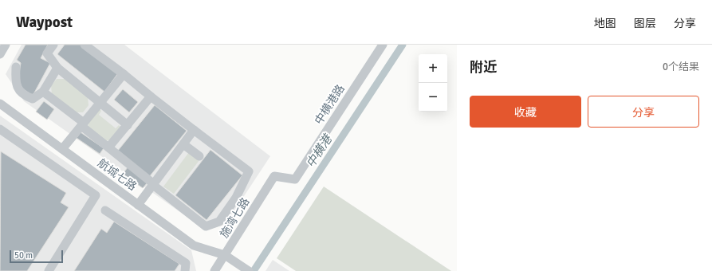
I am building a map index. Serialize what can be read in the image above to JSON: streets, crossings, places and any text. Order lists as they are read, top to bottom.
{
  "streets": {
    "street": ["中横港路", "航城七路", "施湾七路"]
  },
  "crossings": [
    ["中横港路", "施湾七路"],
    ["航城七路", "施湾七路"]
  ],
  "water": ["中横港"],
  "scale_bar": "50 m",
  "page": {
    "header": "Waypost",
    "nav": ["地图", "图层", "分享"],
    "heading": ["附近", "0个结果"],
    "map_buttons": ["+", "−"],
    "buttons": ["收藏", "分享"],
    "scale": "50 m"
  }
}
